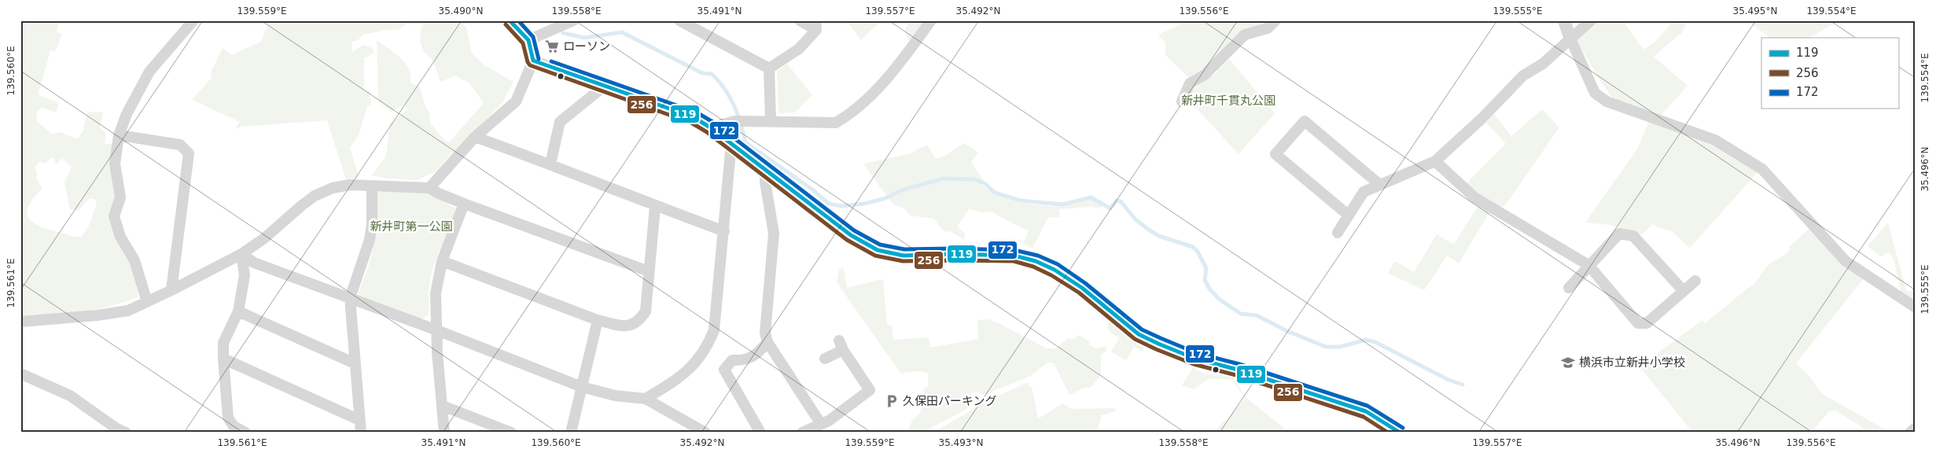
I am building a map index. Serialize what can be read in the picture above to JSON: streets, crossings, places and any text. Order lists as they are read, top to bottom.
{
  "parks": ["新井町千貫丸公園", "新井町第一公園"],
  "places": {
    "supermarket": ["ローソン"],
    "school or university": ["横浜市立新井小学校"],
    "parking": ["久保田パーキング"]
  },
  "lines": ["transit line 119", "transit line 172", "transit line 256"],
  "legend": ["119", "256", "172"],
  "coordinates": [
    "139.559°E",
    "35.490°N",
    "139.558°E",
    "35.491°N",
    "139.557°E",
    "35.492°N",
    "139.556°E",
    "139.555°E",
    "35.495°N",
    "139.554°E",
    "139.560°E",
    "35.496°N",
    "139.561°E",
    "35.493°N"
  ]
}
